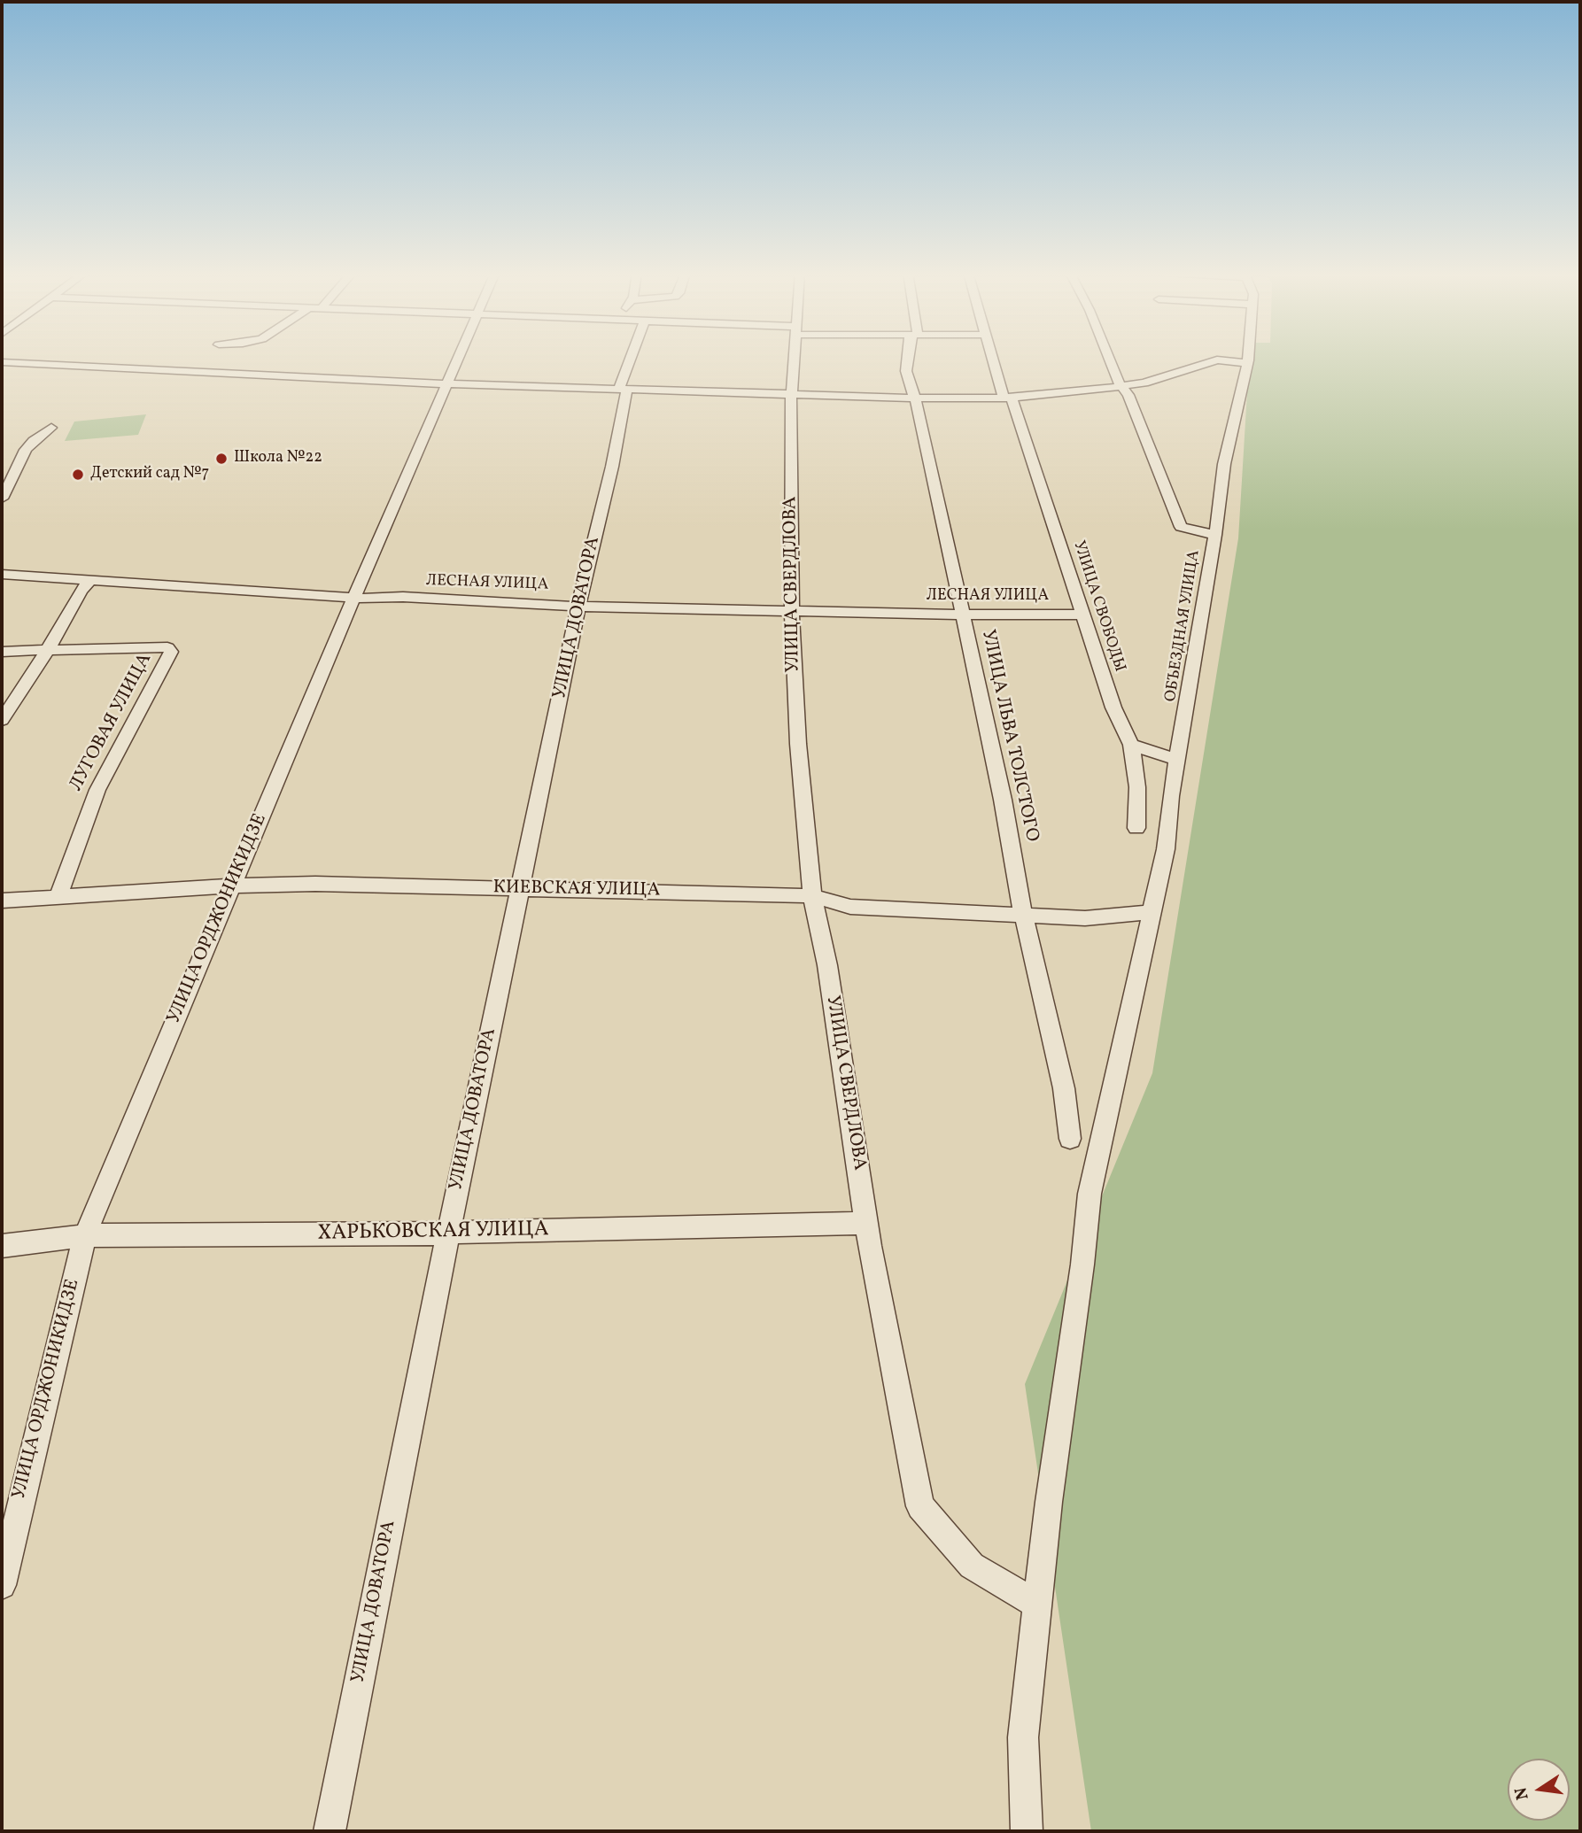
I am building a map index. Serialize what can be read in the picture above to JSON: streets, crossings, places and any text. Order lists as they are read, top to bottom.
{
  "streets": {
    "street": [
      "ЛЕСНАЯ УЛИЦА",
      "УЛИЦА СВЕРДЛОВА",
      "УЛИЦА СВОБОДЫ",
      "УЛИЦА ДОВАТОРА",
      "ОБЪЕЗДНАЯ УЛИЦА",
      "ЛУГОВАЯ УЛИЦА",
      "УЛИЦА ЛЬВА ТОЛСТОГО",
      "КИЕВСКАЯ УЛИЦА",
      "УЛИЦА ОРДЖОНИКИДЗЕ",
      "ХАРЬКОВСКАЯ УЛИЦА"
    ]
  },
  "crossings": [
    ["ЛЕСНАЯ УЛИЦА", "УЛИЦА СВЕРДЛОВА"],
    ["ЛЕСНАЯ УЛИЦА", "УЛИЦА СВОБОДЫ"],
    ["ЛЕСНАЯ УЛИЦА", "УЛИЦА ДОВАТОРА"],
    ["ЛЕСНАЯ УЛИЦА", "УЛИЦА ЛЬВА ТОЛСТОГО"],
    ["ЛЕСНАЯ УЛИЦА", "УЛИЦА ОРДЖОНИКИДЗЕ"],
    ["УЛИЦА СВЕРДЛОВА", "ОБЪЕЗДНАЯ УЛИЦА"],
    ["УЛИЦА СВЕРДЛОВА", "КИЕВСКАЯ УЛИЦА"],
    ["УЛИЦА СВЕРДЛОВА", "ХАРЬКОВСКАЯ УЛИЦА"],
    ["УЛИЦА ДОВАТОРА", "КИЕВСКАЯ УЛИЦА"],
    ["УЛИЦА ДОВАТОРА", "ХАРЬКОВСКАЯ УЛИЦА"],
    ["ОБЪЕЗДНАЯ УЛИЦА", "КИЕВСКАЯ УЛИЦА"],
    ["ЛУГОВАЯ УЛИЦА", "КИЕВСКАЯ УЛИЦА"],
    ["УЛИЦА ЛЬВА ТОЛСТОГО", "КИЕВСКАЯ УЛИЦА"],
    ["КИЕВСКАЯ УЛИЦА", "УЛИЦА ОРДЖОНИКИДЗЕ"],
    ["УЛИЦА ОРДЖОНИКИДЗЕ", "ХАРЬКОВСКАЯ УЛИЦА"]
  ],
  "places": ["Школа №22", "Детский сад №7"],
  "north": "left"
}
